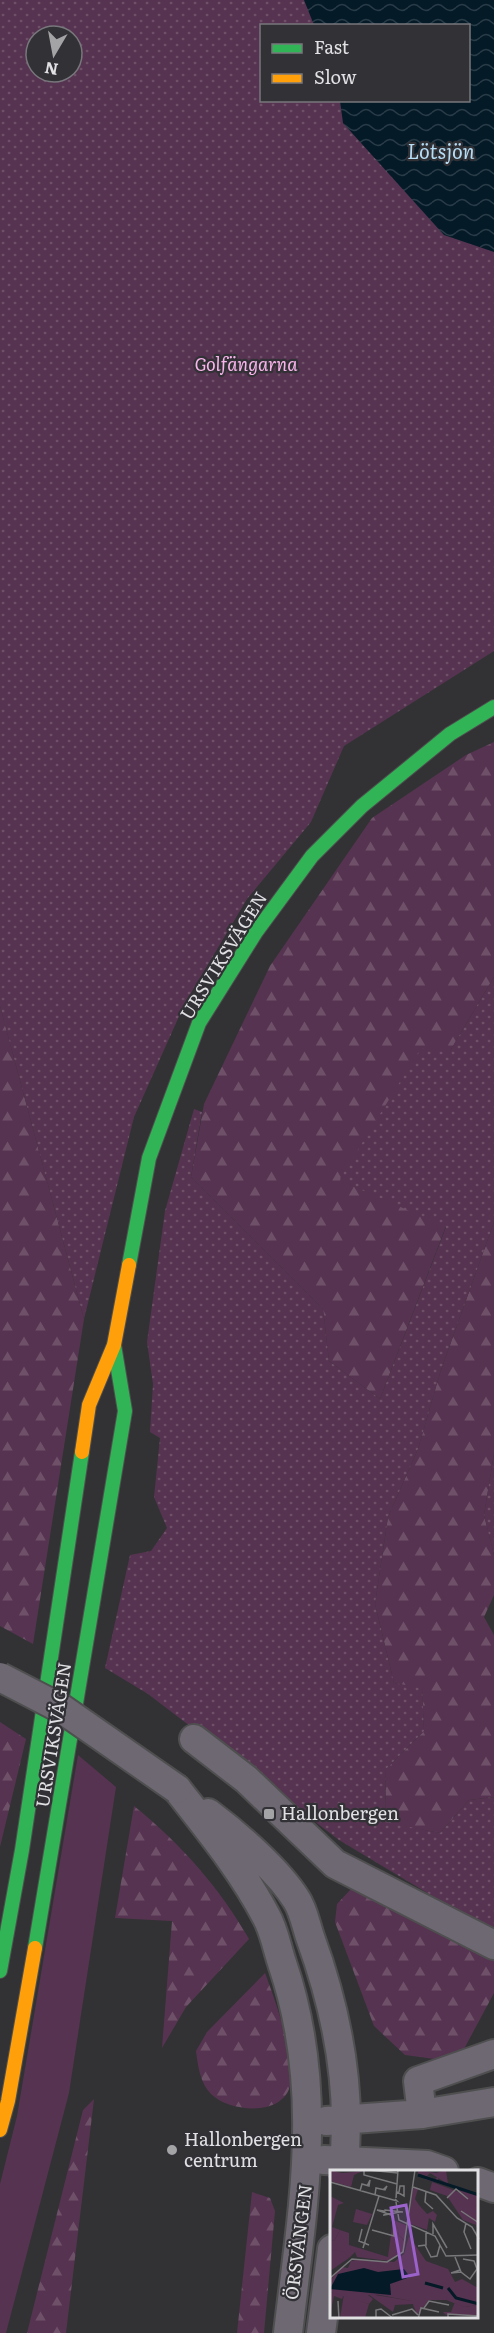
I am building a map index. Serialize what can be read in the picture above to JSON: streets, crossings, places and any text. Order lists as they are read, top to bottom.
{
  "streets": {
    "street": ["URSVIKSVÄGEN", "ÖRSVÄNGEN"]
  },
  "water": ["Lötsjön"],
  "parks": ["Golfängarna"],
  "places": {
    "transit": ["Hallonbergen"],
    "other": ["Hallonbergen centrum"]
  },
  "legend": ["Fast", "Slow"],
  "north": "bottom"
}
